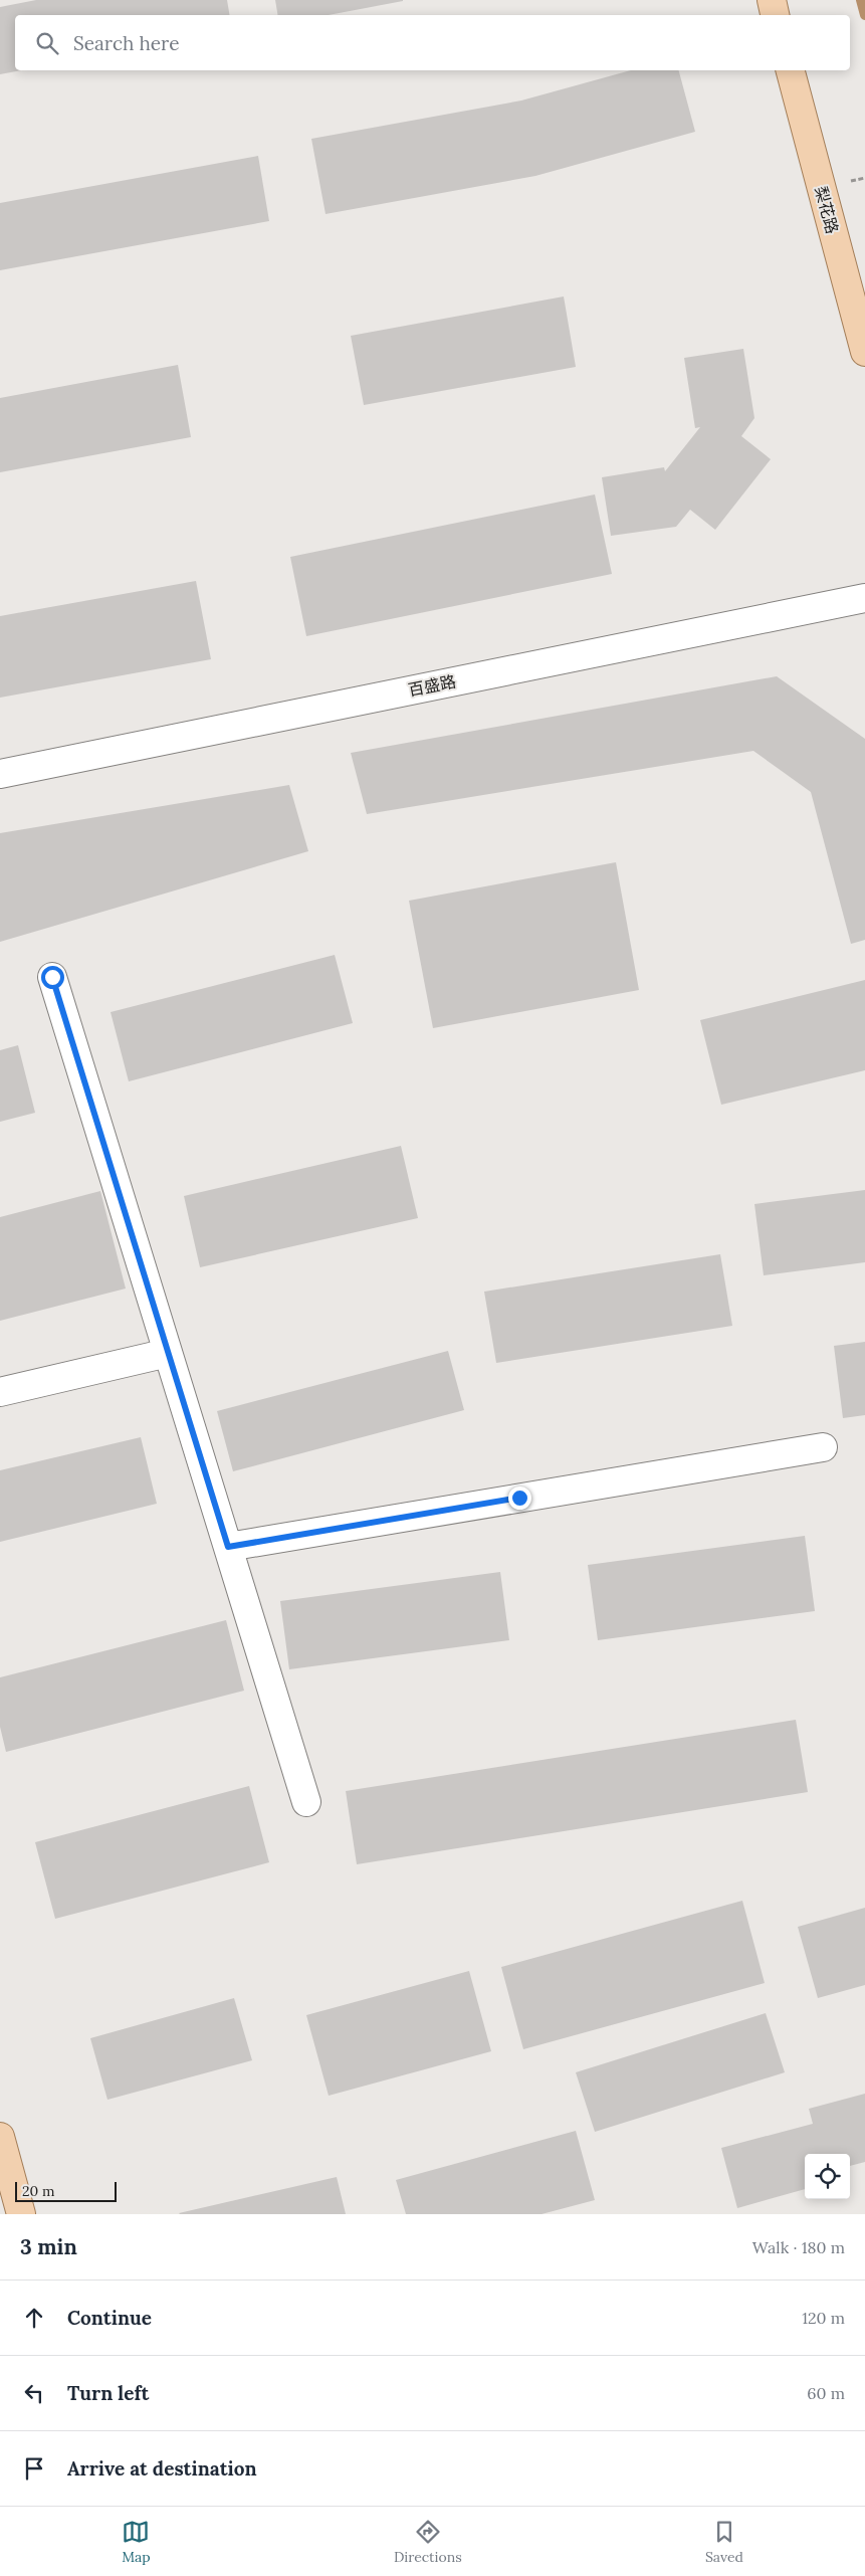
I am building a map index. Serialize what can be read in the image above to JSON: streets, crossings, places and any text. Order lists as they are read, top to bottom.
{
  "streets": {
    "main road": ["梨花路"],
    "street": ["百盛路"]
  },
  "scale_bar": "20 m",
  "page": {
    "search": "Search here",
    "scale": "20 m",
    "heading": ["3 min", "Walk · 180 m"],
    "list": [
      ["Continue", "120 m"],
      ["Turn left", "60 m"],
      "Arrive at destination"
    ],
    "nav": ["Map", "Directions", "Saved"]
  }
}
